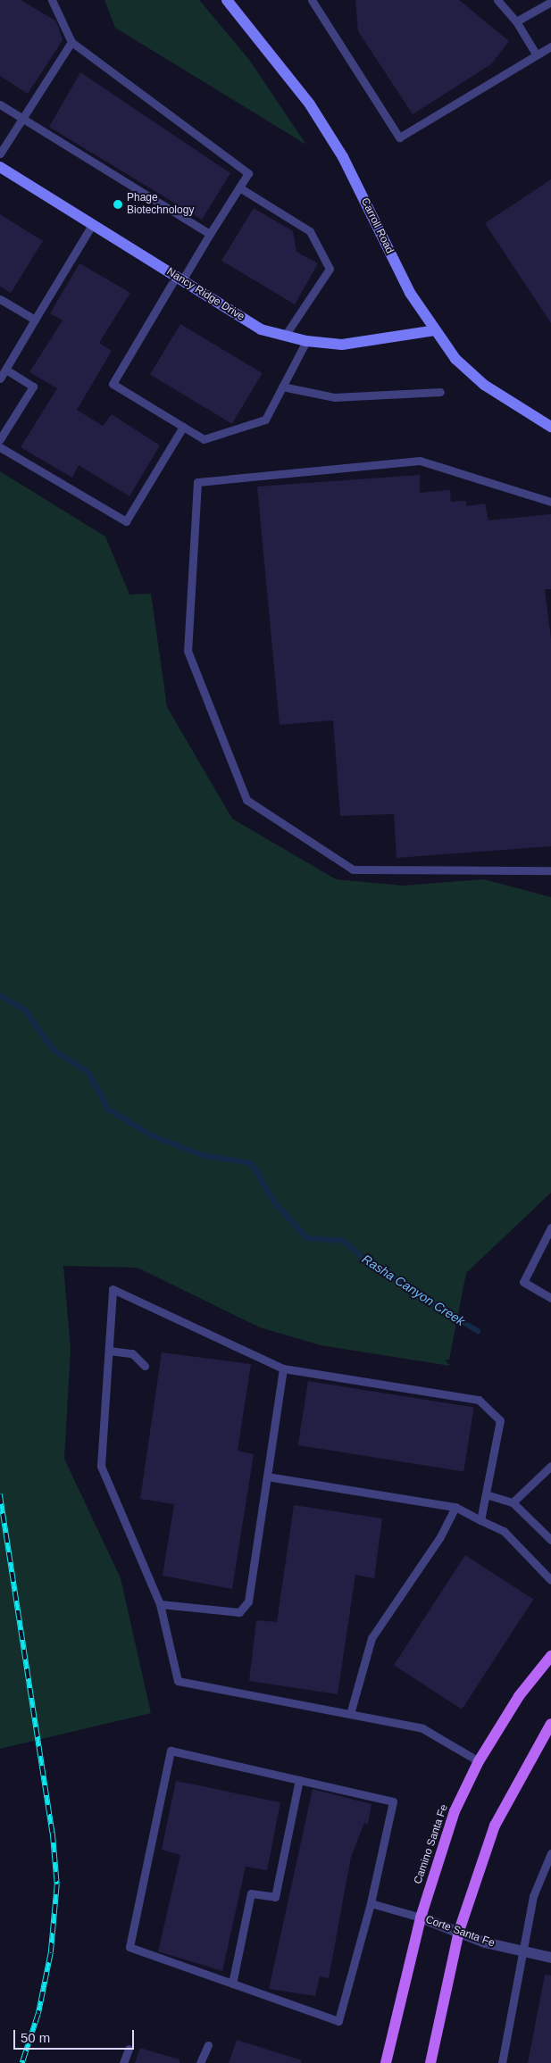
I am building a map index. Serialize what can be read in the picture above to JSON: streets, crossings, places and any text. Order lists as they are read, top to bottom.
{
  "streets": {
    "main road": ["Carroll Road", "Nancy Ridge Drive", "Camino Santa Fe"],
    "street": ["Corte Santa Fe"]
  },
  "crossings": [
    ["Carroll Road", "Nancy Ridge Drive"],
    ["Camino Santa Fe", "Corte Santa Fe"]
  ],
  "water": ["Rasha Canyon Creek"],
  "places": ["Phage Biotechnology"],
  "scale_bar": "50 m"
}
